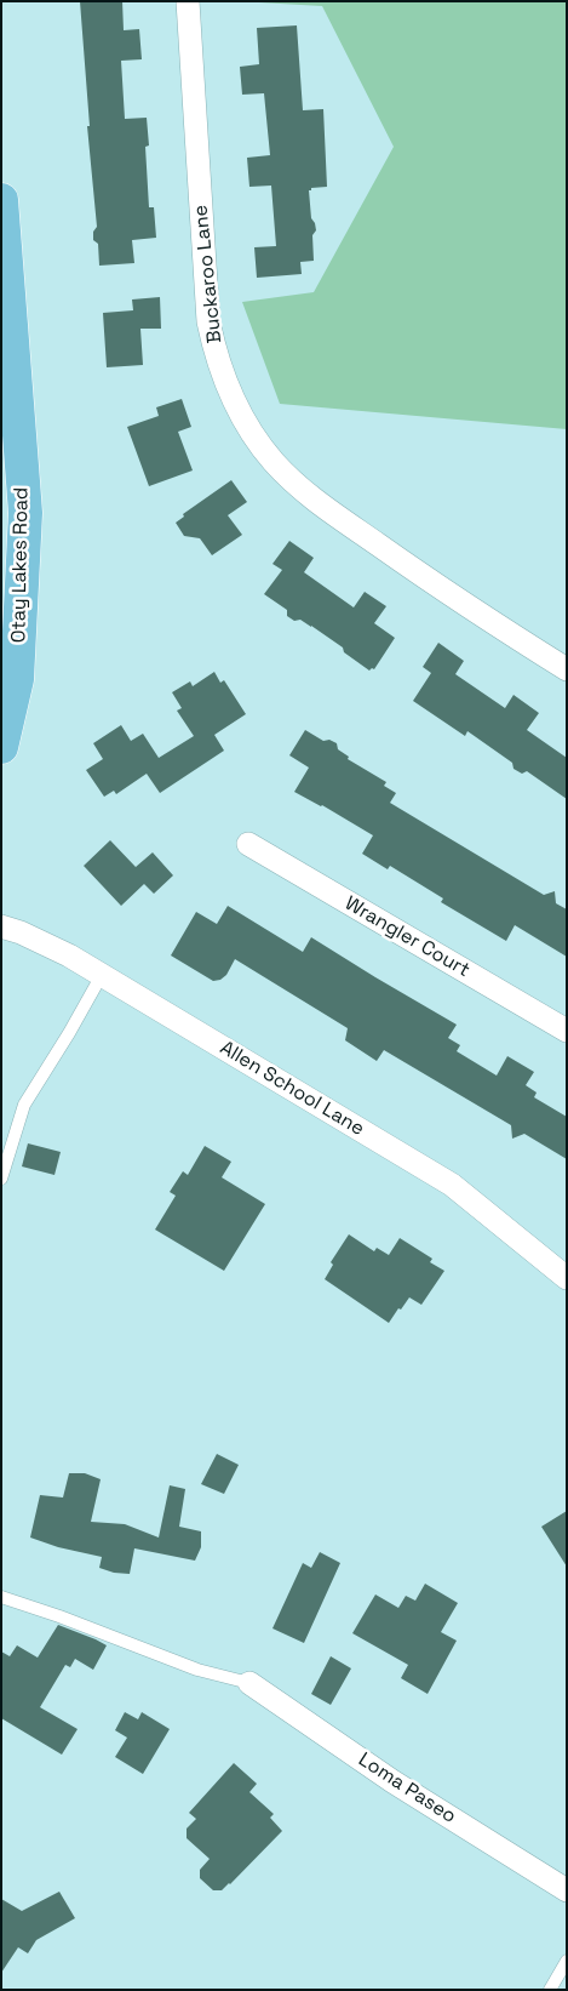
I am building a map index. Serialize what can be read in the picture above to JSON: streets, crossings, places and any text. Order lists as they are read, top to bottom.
{
  "streets": {
    "main road": ["Otay Lakes Road"],
    "street": [
      "Buckaroo Lane",
      "Wrangler Court",
      "Allen School Lane",
      "Loma Paseo"
    ]
  }
}
